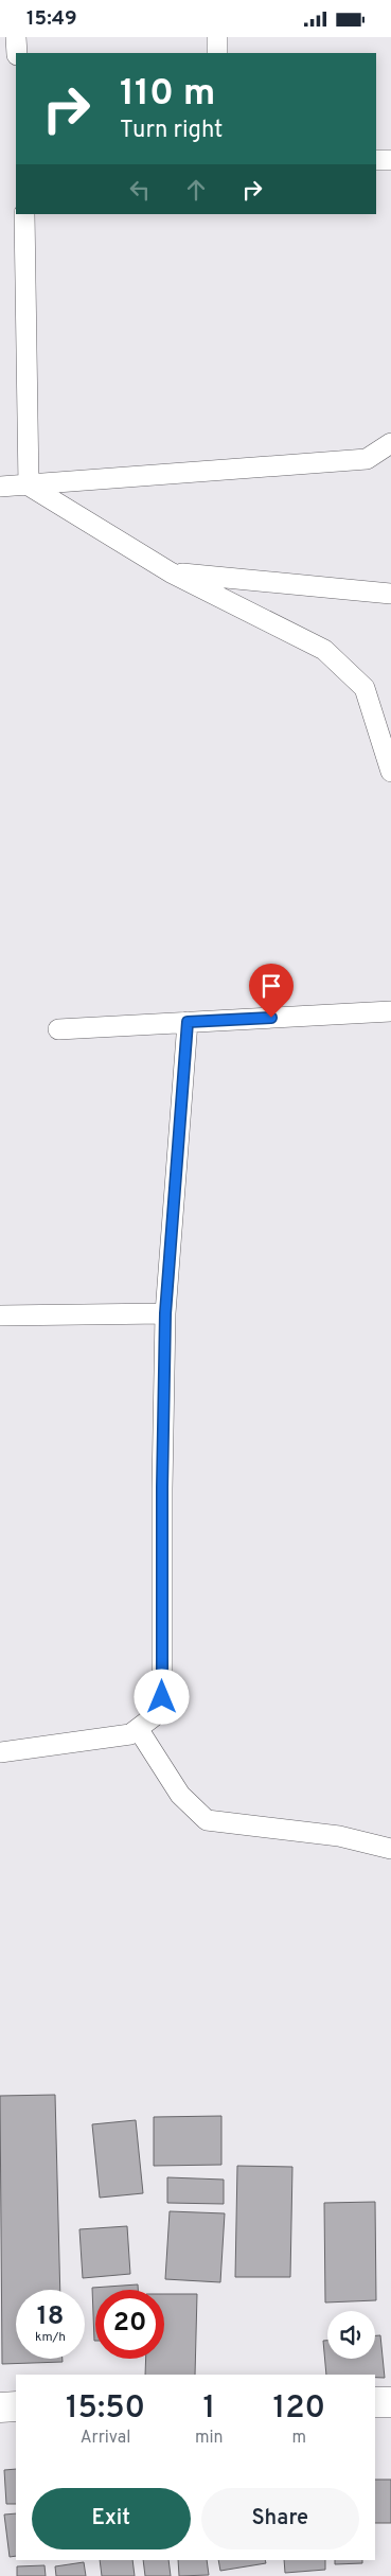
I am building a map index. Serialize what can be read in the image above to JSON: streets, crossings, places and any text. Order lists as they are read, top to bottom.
{
  "page": {
    "status": "15:49",
    "turn": ["110 m", "Turn right"],
    "speed": "18 km/h",
    "limit": "20",
    "eta": [
      "15:50",
      "Arrival",
      "1",
      "min",
      "120",
      "m"
    ],
    "buttons": ["Exit", "Share"]
  }
}
